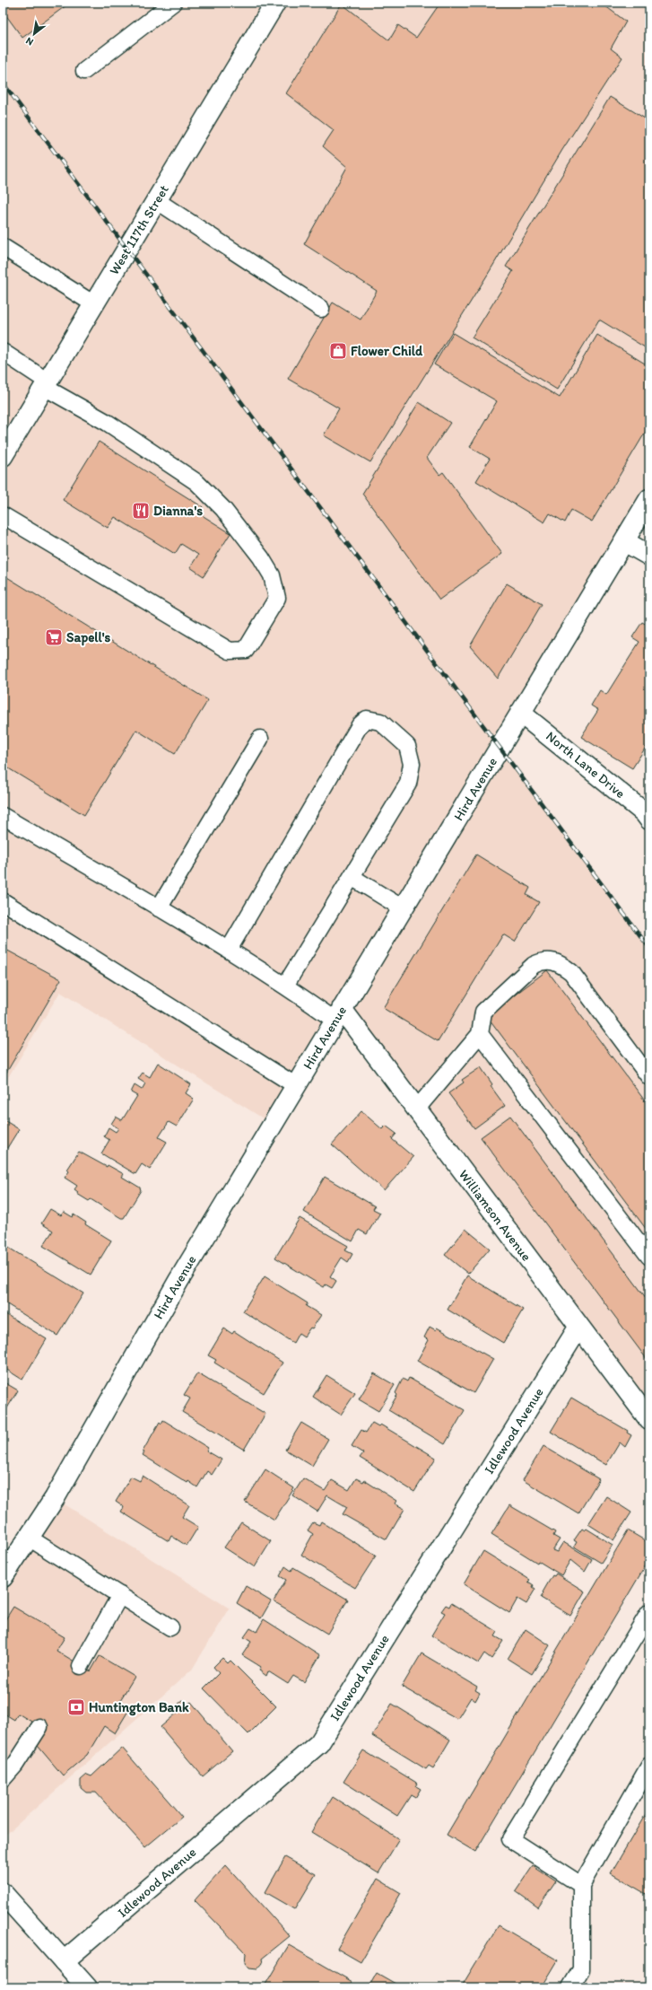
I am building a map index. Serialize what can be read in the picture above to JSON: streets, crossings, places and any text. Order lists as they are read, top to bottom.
{
  "streets": {
    "street": [
      "West 117th Street",
      "North Lane Drive",
      "Hird Avenue",
      "Williamson Avenue",
      "Idlewood Avenue"
    ]
  },
  "crossings": [
    ["North Lane Drive", "Hird Avenue"],
    ["Hird Avenue", "Williamson Avenue"],
    ["Williamson Avenue", "Idlewood Avenue"]
  ],
  "places": {
    "shop": ["Flower Child"],
    "restaurant": ["Dianna's"],
    "supermarket": ["Sapell's"],
    "bank": ["Huntington Bank"]
  },
  "north": "bottom left"
}
